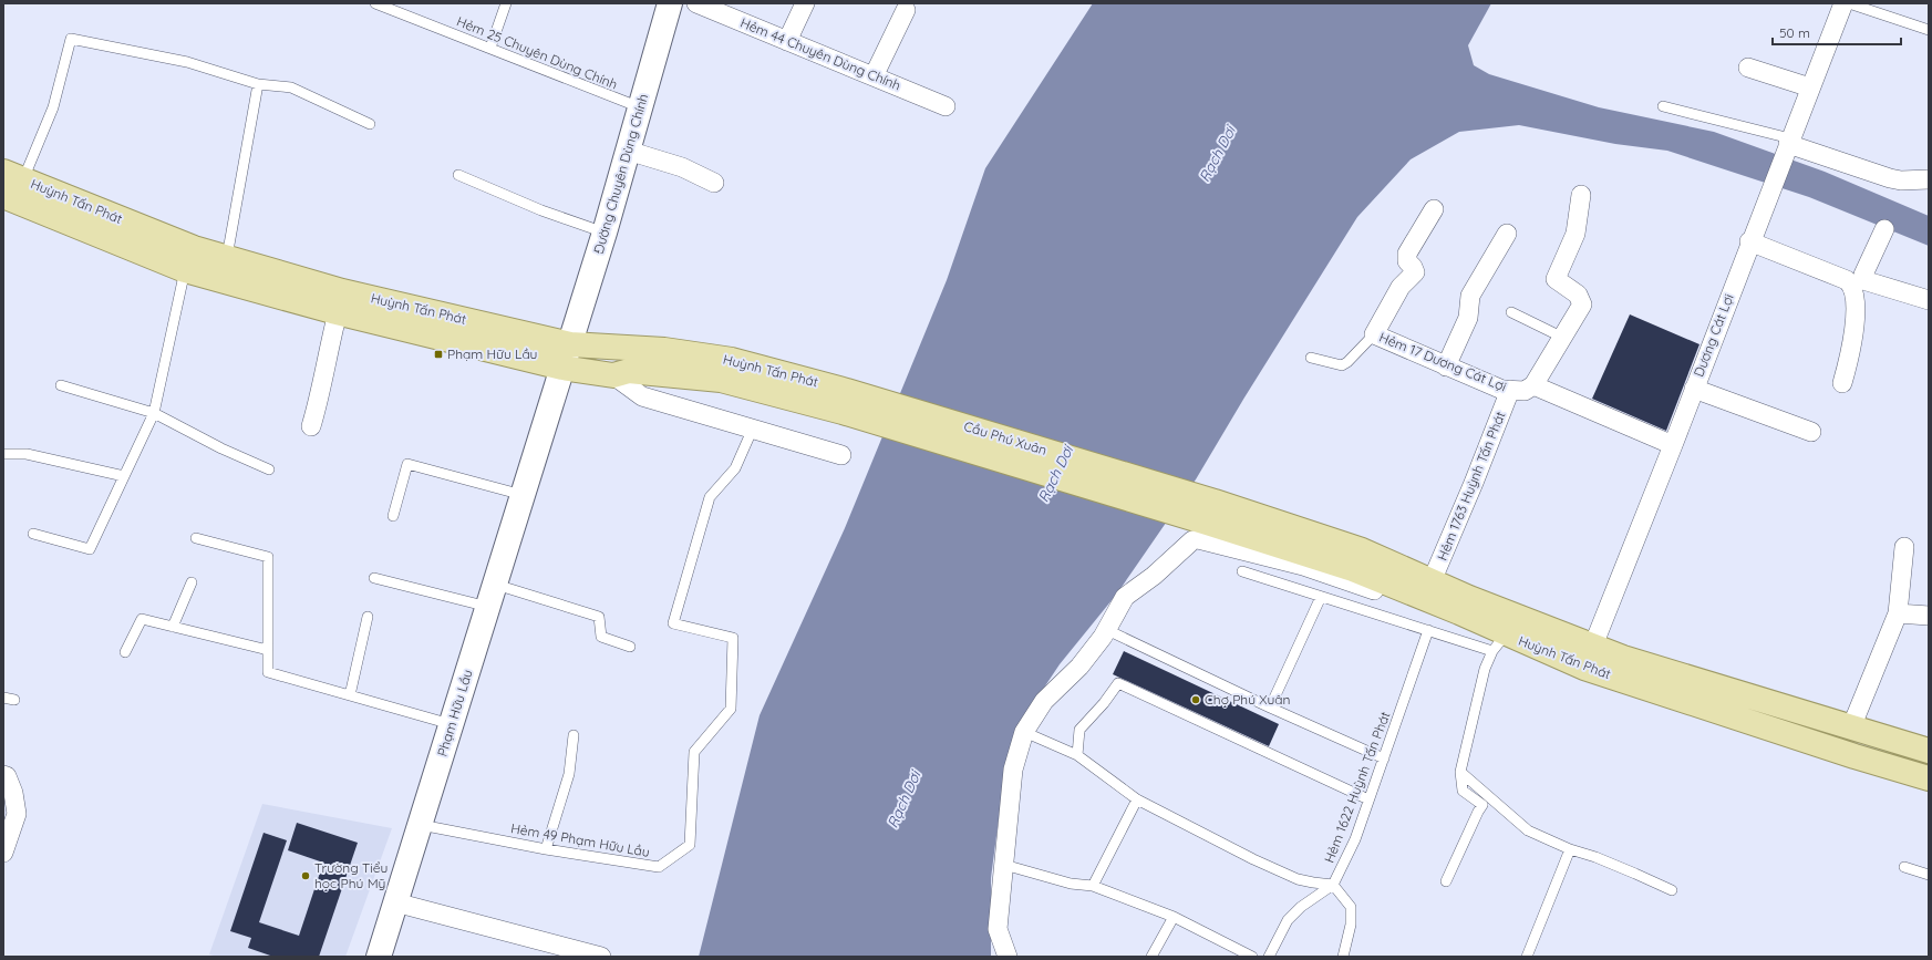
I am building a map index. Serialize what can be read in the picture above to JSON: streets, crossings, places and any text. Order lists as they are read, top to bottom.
{
  "streets": {
    "main road": [
      "Đường Chuyên Dùng Chính",
      "Huỳnh Tấn Phát",
      "Cầu Phú Xuân",
      "Phạm Hữu Lầu"
    ],
    "street": [
      "Hẻm 44 Chuyên Dùng Chính",
      "Dương Cát Lợi",
      "Hẻm 17 Dương Cát Lợi",
      "Hẻm 1763 Huỳnh Tấn Phát"
    ],
    "lane": ["Hẻm 25 Chuyên Dùng Chính", "Hẻm 1622 Huỳnh Tấn Phát", "Hẻm 49 Phạm Hữu Lầu"]
  },
  "crossings": [
    ["Hẻm 25 Chuyên Dùng Chính", "Đường Chuyên Dùng Chính"],
    ["Đường Chuyên Dùng Chính", "Huỳnh Tấn Phát"],
    ["Đường Chuyên Dùng Chính", "Phạm Hữu Lầu"],
    ["Huỳnh Tấn Phát", "Dương Cát Lợi"],
    ["Huỳnh Tấn Phát", "Cầu Phú Xuân"],
    ["Huỳnh Tấn Phát", "Hẻm 1763 Huỳnh Tấn Phát"],
    ["Huỳnh Tấn Phát", "Phạm Hữu Lầu"],
    ["Huỳnh Tấn Phát", "Hẻm 1622 Huỳnh Tấn Phát"],
    ["Hẻm 17 Dương Cát Lợi", "Hẻm 1763 Huỳnh Tấn Phát"],
    ["Phạm Hữu Lầu", "Hẻm 49 Phạm Hữu Lầu"]
  ],
  "water": ["Rạch Dơi"],
  "places": {
    "transit": ["Phạm Hữu Lầu"],
    "other": ["Chợ Phú Xuân", "Trường Tiểu học Phú Mỹ"]
  },
  "scale_bar": "50 m"
}
